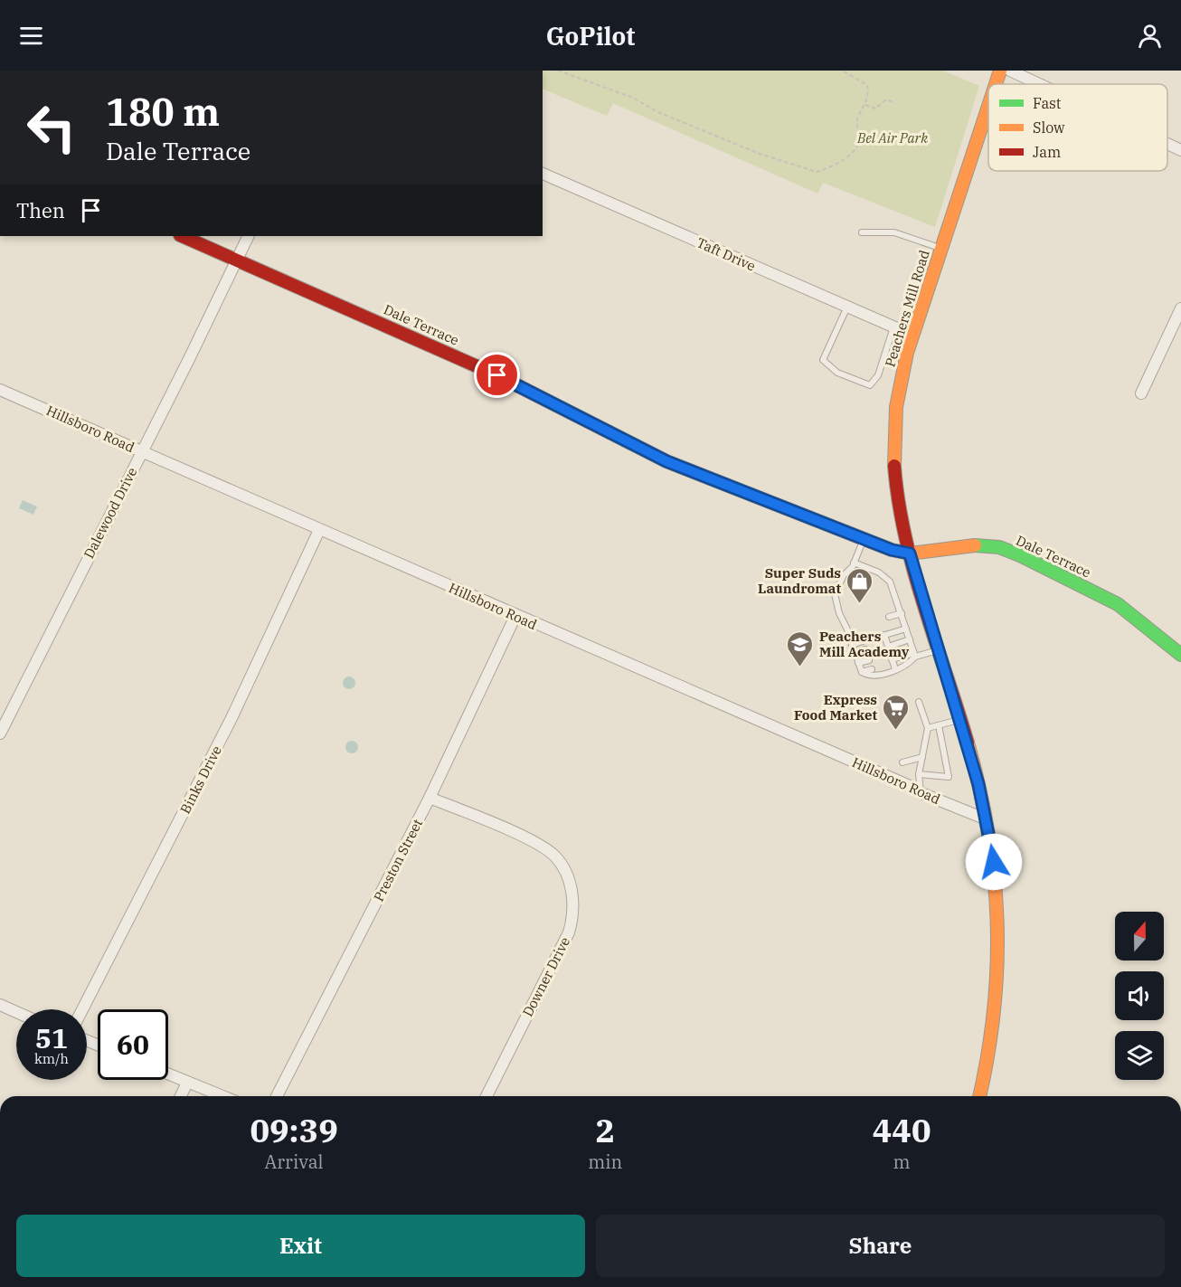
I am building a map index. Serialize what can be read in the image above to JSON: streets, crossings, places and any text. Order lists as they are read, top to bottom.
{
  "streets": {
    "street": [
      "Taft Drive",
      "Peachers Mill Road",
      "Dale Terrace",
      "Hillsboro Road",
      "Dalewood Drive",
      "Binks Drive",
      "Preston Street",
      "Downer Drive"
    ]
  },
  "crossings": [
    ["Taft Drive", "Peachers Mill Road"],
    ["Peachers Mill Road", "Dale Terrace"],
    ["Peachers Mill Road", "Hillsboro Road"],
    ["Dale Terrace", "Dalewood Drive"],
    ["Hillsboro Road", "Dalewood Drive"],
    ["Hillsboro Road", "Binks Drive"],
    ["Hillsboro Road", "Preston Street"],
    ["Preston Street", "Downer Drive"]
  ],
  "parks": ["Bel Air Park"],
  "places": {
    "shop": ["Super Suds Laundromat"],
    "school or university": ["Peachers Mill Academy"],
    "supermarket": ["Express Food Market"]
  },
  "legend": ["Fast", "Slow", "Jam"],
  "north": "top",
  "page": {
    "header": "GoPilot",
    "turn": ["180 m", "Dale Terrace"],
    "then": "Then",
    "speed": "51 km/h",
    "limit": "60",
    "eta": [
      "09:39",
      "Arrival",
      "2",
      "min",
      "440",
      "m"
    ],
    "buttons": ["Exit", "Share"]
  }
}
